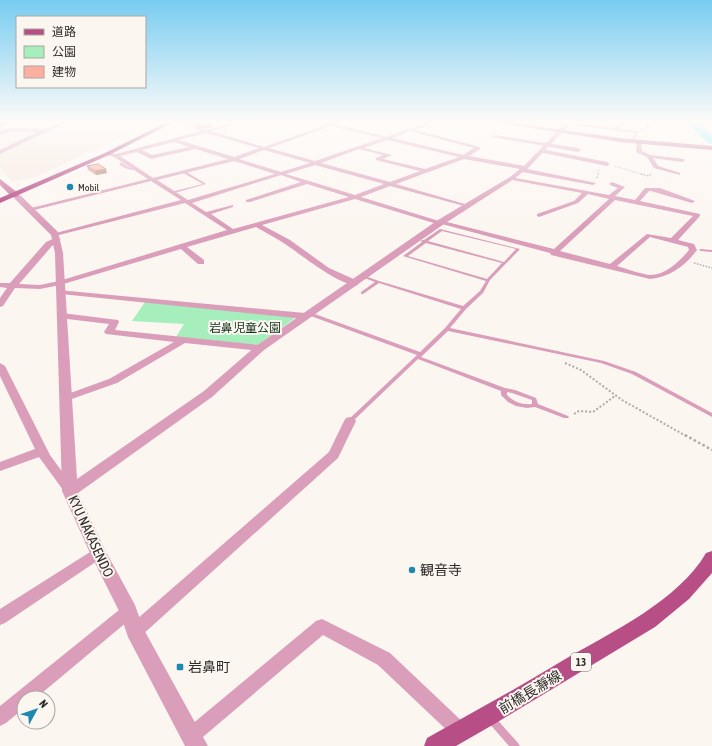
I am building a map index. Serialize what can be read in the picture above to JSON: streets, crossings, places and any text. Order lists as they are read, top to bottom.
{
  "streets": {
    "main road": ["13", "前橋長瀞線"],
    "street": ["KYU NAKASENDO"]
  },
  "parks": ["岩鼻児童公園"],
  "places": {
    "other": ["Mobil", "観音寺"],
    "transit": ["岩鼻町"]
  },
  "legend": ["道路", "公園", "建物"],
  "north": "top right"
}
